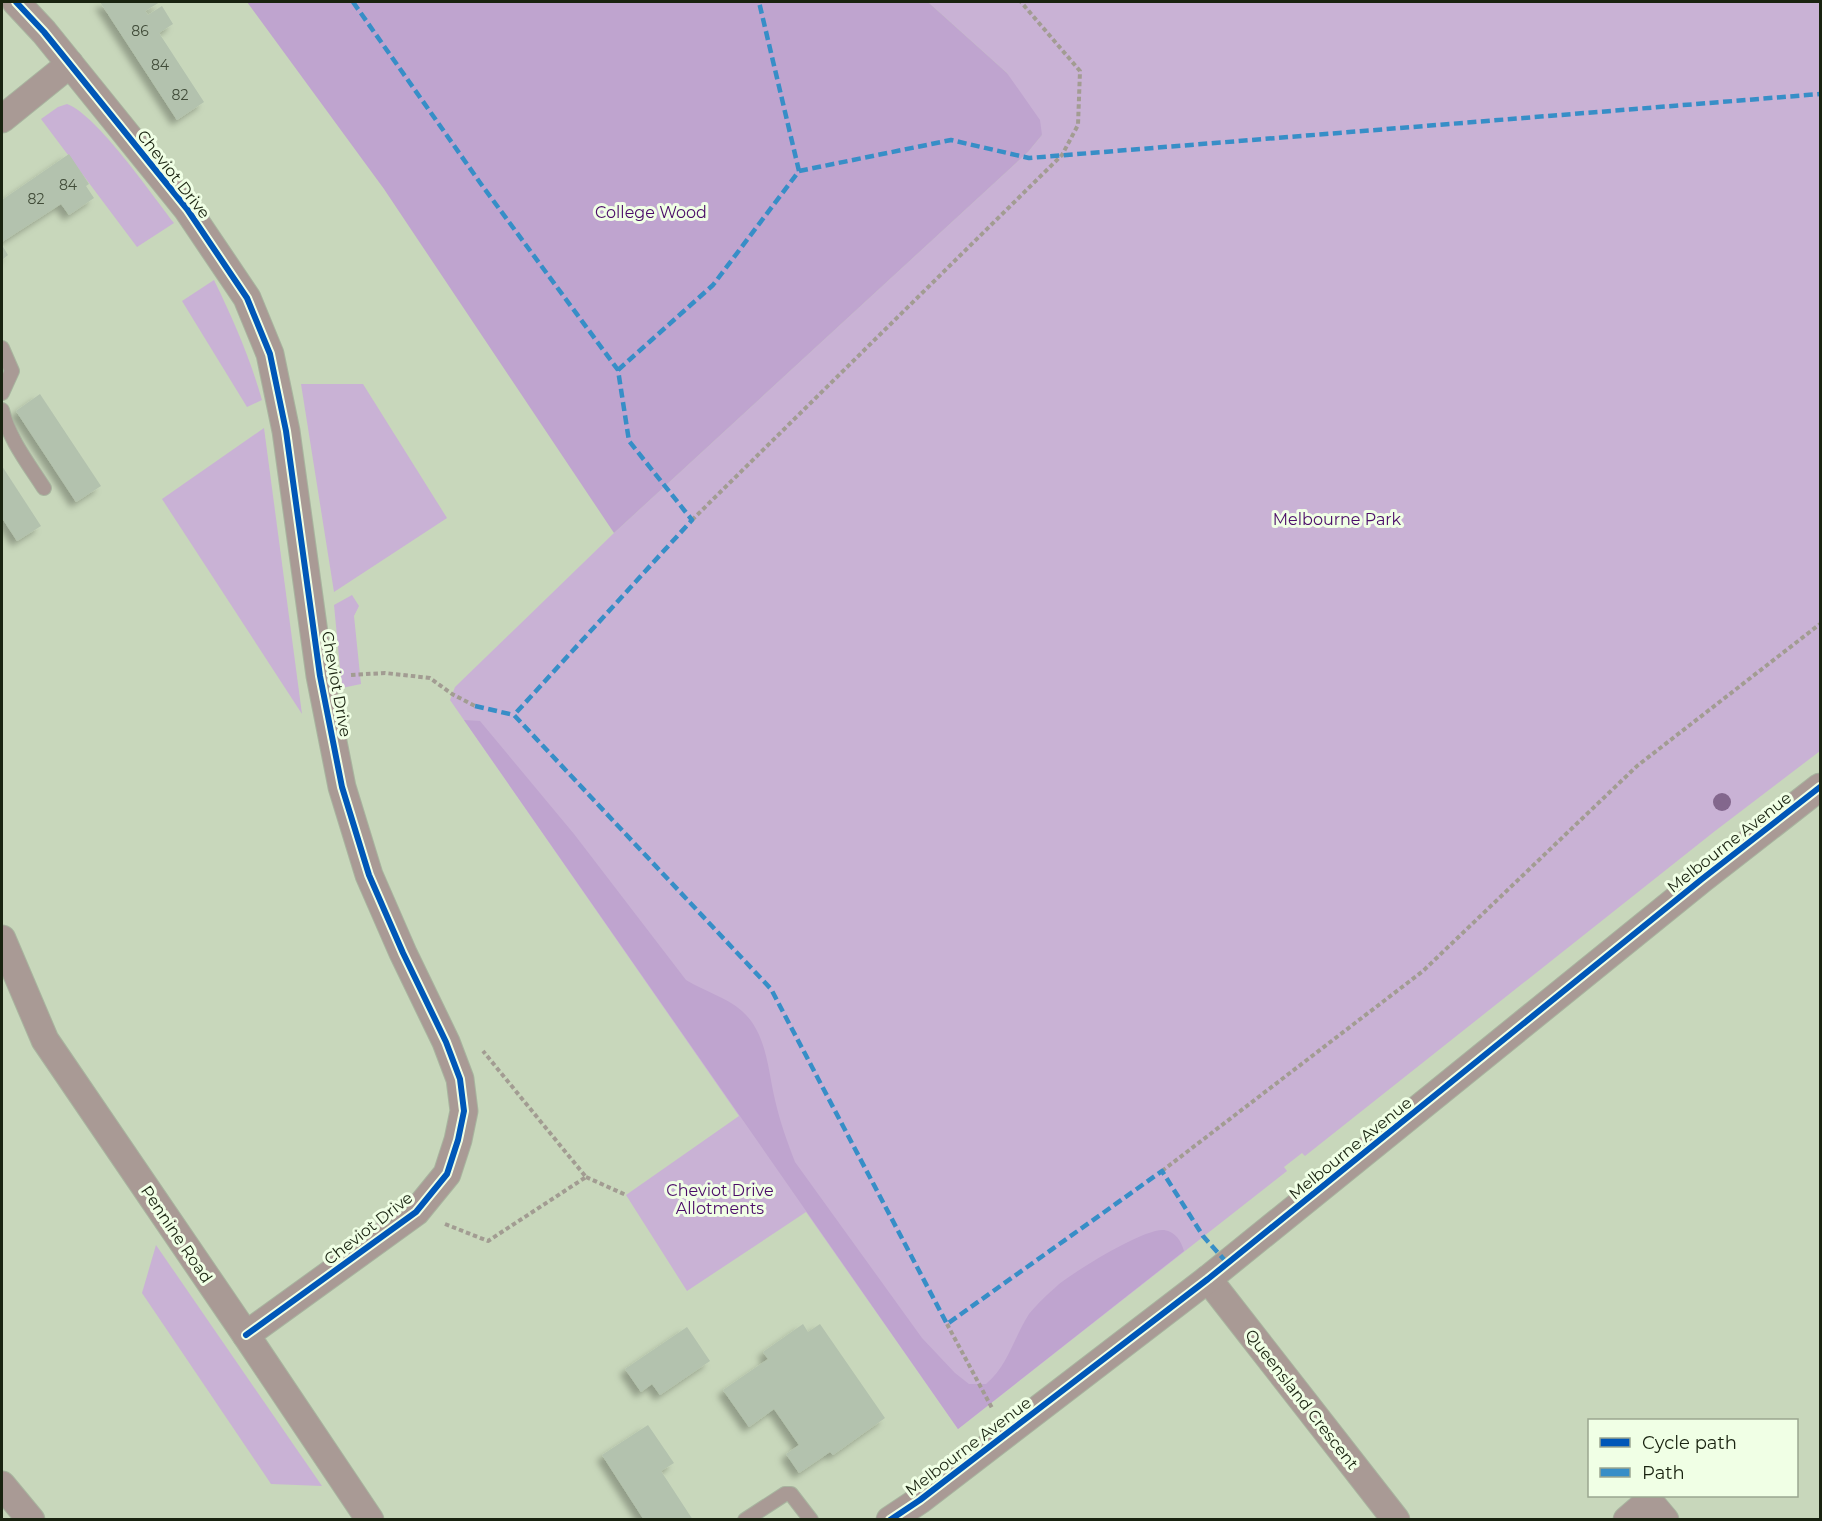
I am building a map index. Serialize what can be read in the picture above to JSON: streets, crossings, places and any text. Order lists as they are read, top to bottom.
{
  "streets": {
    "street": [
      "Cheviot Drive",
      "Melbourne Avenue",
      "Pennine Road",
      "Queensland Crescent"
    ]
  },
  "crossings": [
    ["Cheviot Drive", "Pennine Road"],
    ["Melbourne Avenue", "Queensland Crescent"]
  ],
  "parks": ["College Wood", "Melbourne Park", "Cheviot Drive Allotments"],
  "house_numbers": [
    "86",
    "84",
    "82",
    "84",
    "82"
  ],
  "legend": ["Cycle path", "Path"]
}
